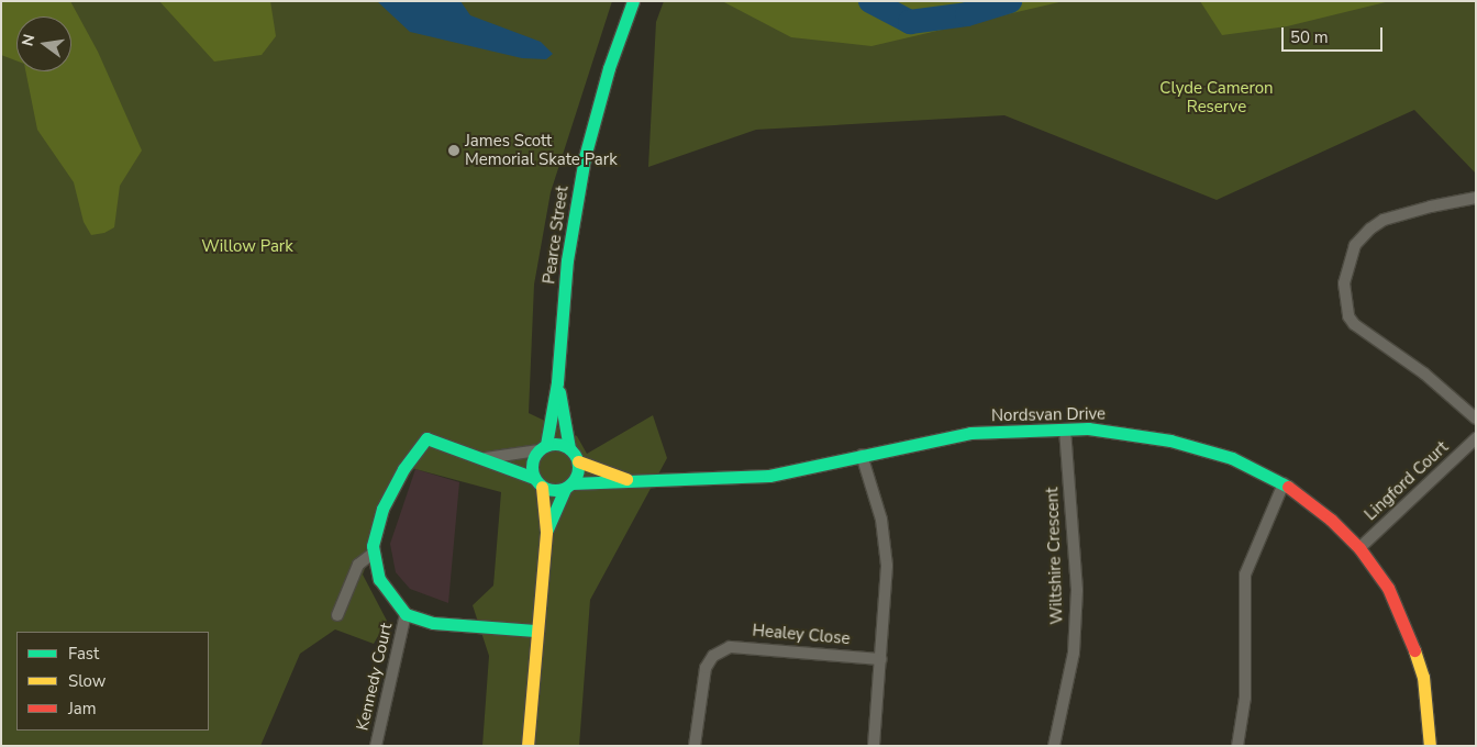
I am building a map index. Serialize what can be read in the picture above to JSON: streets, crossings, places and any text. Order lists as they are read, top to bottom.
{
  "streets": {
    "street": [
      "Pearce Street",
      "Nordsvan Drive",
      "Lingford Court",
      "Wiltshire Crescent",
      "Healey Close",
      "Kennedy Court"
    ]
  },
  "crossings": [
    ["Pearce Street", "Nordsvan Drive"],
    ["Nordsvan Drive", "Lingford Court"],
    ["Nordsvan Drive", "Wiltshire Crescent"]
  ],
  "parks": ["Clyde Cameron Reserve", "Willow Park"],
  "places": ["James Scott Memorial Skate Park"],
  "legend": ["Fast", "Slow", "Jam"],
  "scale_bar": "50 m",
  "north": "left"
}
